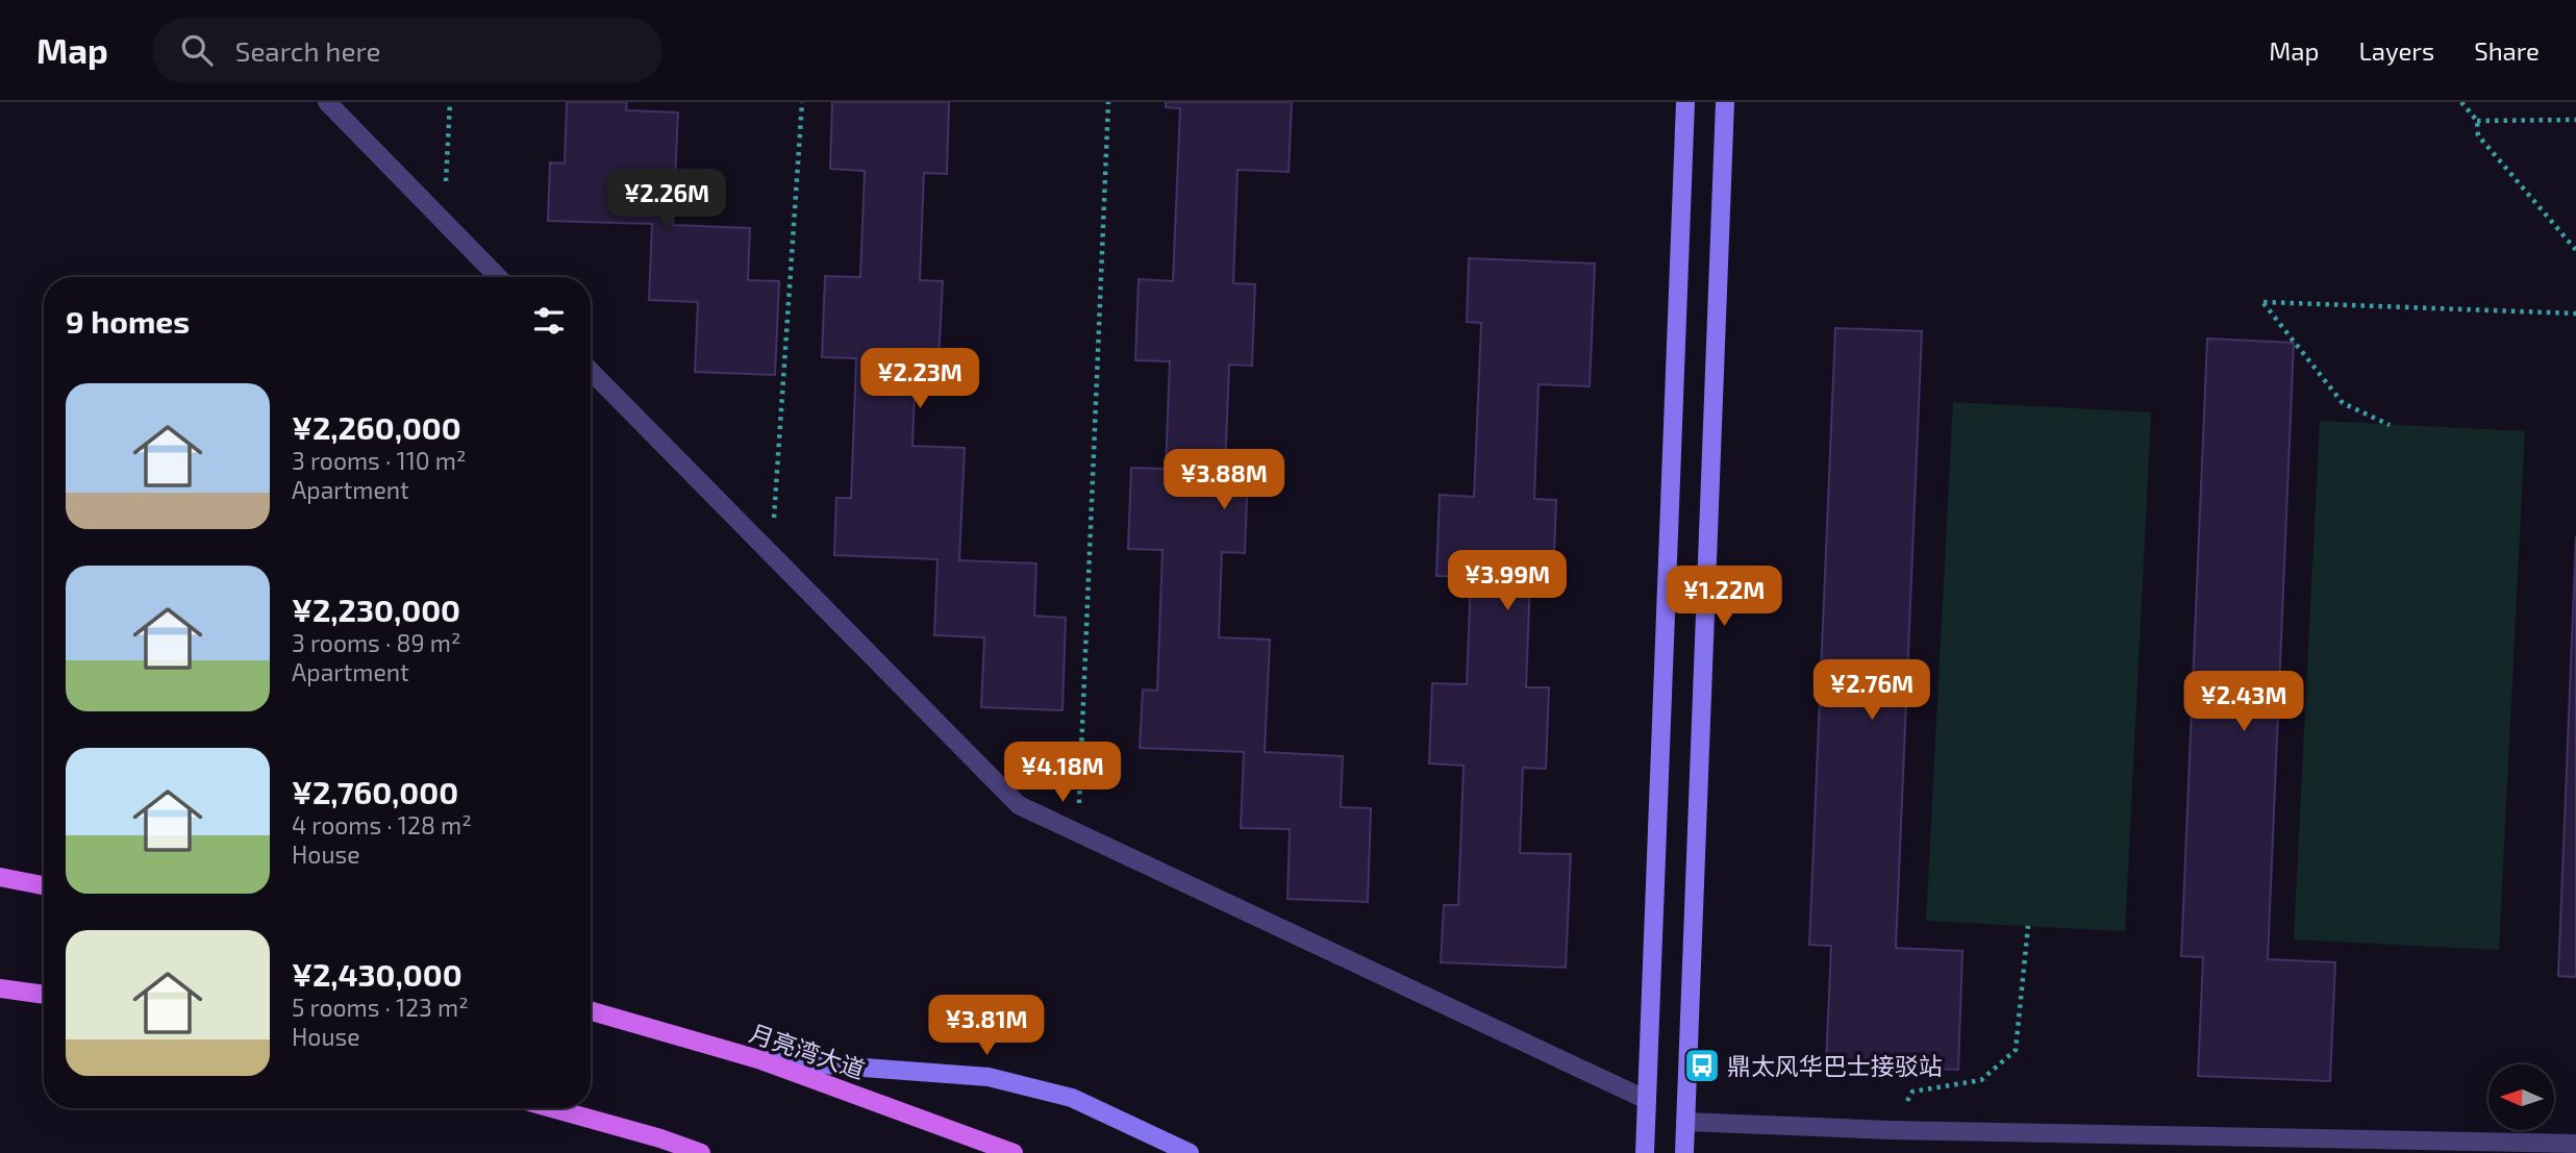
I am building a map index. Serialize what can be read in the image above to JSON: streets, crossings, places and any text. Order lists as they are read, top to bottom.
{
  "streets": {
    "main road": ["月亮湾大道"]
  },
  "places": {
    "bus stop": ["鼎太风华巴士接驳站"]
  },
  "north": "left",
  "page": {
    "header": "Map",
    "search": "Search here",
    "nav": ["Map", "Layers", "Share"],
    "price": [
      "¥2.26M",
      "¥2.23M",
      "¥3.88M",
      "¥3.99M",
      "¥1.22M",
      "¥2.76M",
      "¥2.43M",
      "¥4.18M",
      "¥3.81M"
    ],
    "heading": "9 homes",
    "list": [
      {
        "name": "¥2,260,000",
        "note": "3 rooms · 110 m² · Apartment"
      },
      {
        "name": "¥2,230,000",
        "note": "3 rooms · 89 m² · Apartment"
      },
      {
        "name": "¥2,760,000",
        "note": "4 rooms · 128 m² · House"
      },
      {
        "name": "¥2,430,000",
        "note": "5 rooms · 123 m² · House"
      }
    ]
  }
}
